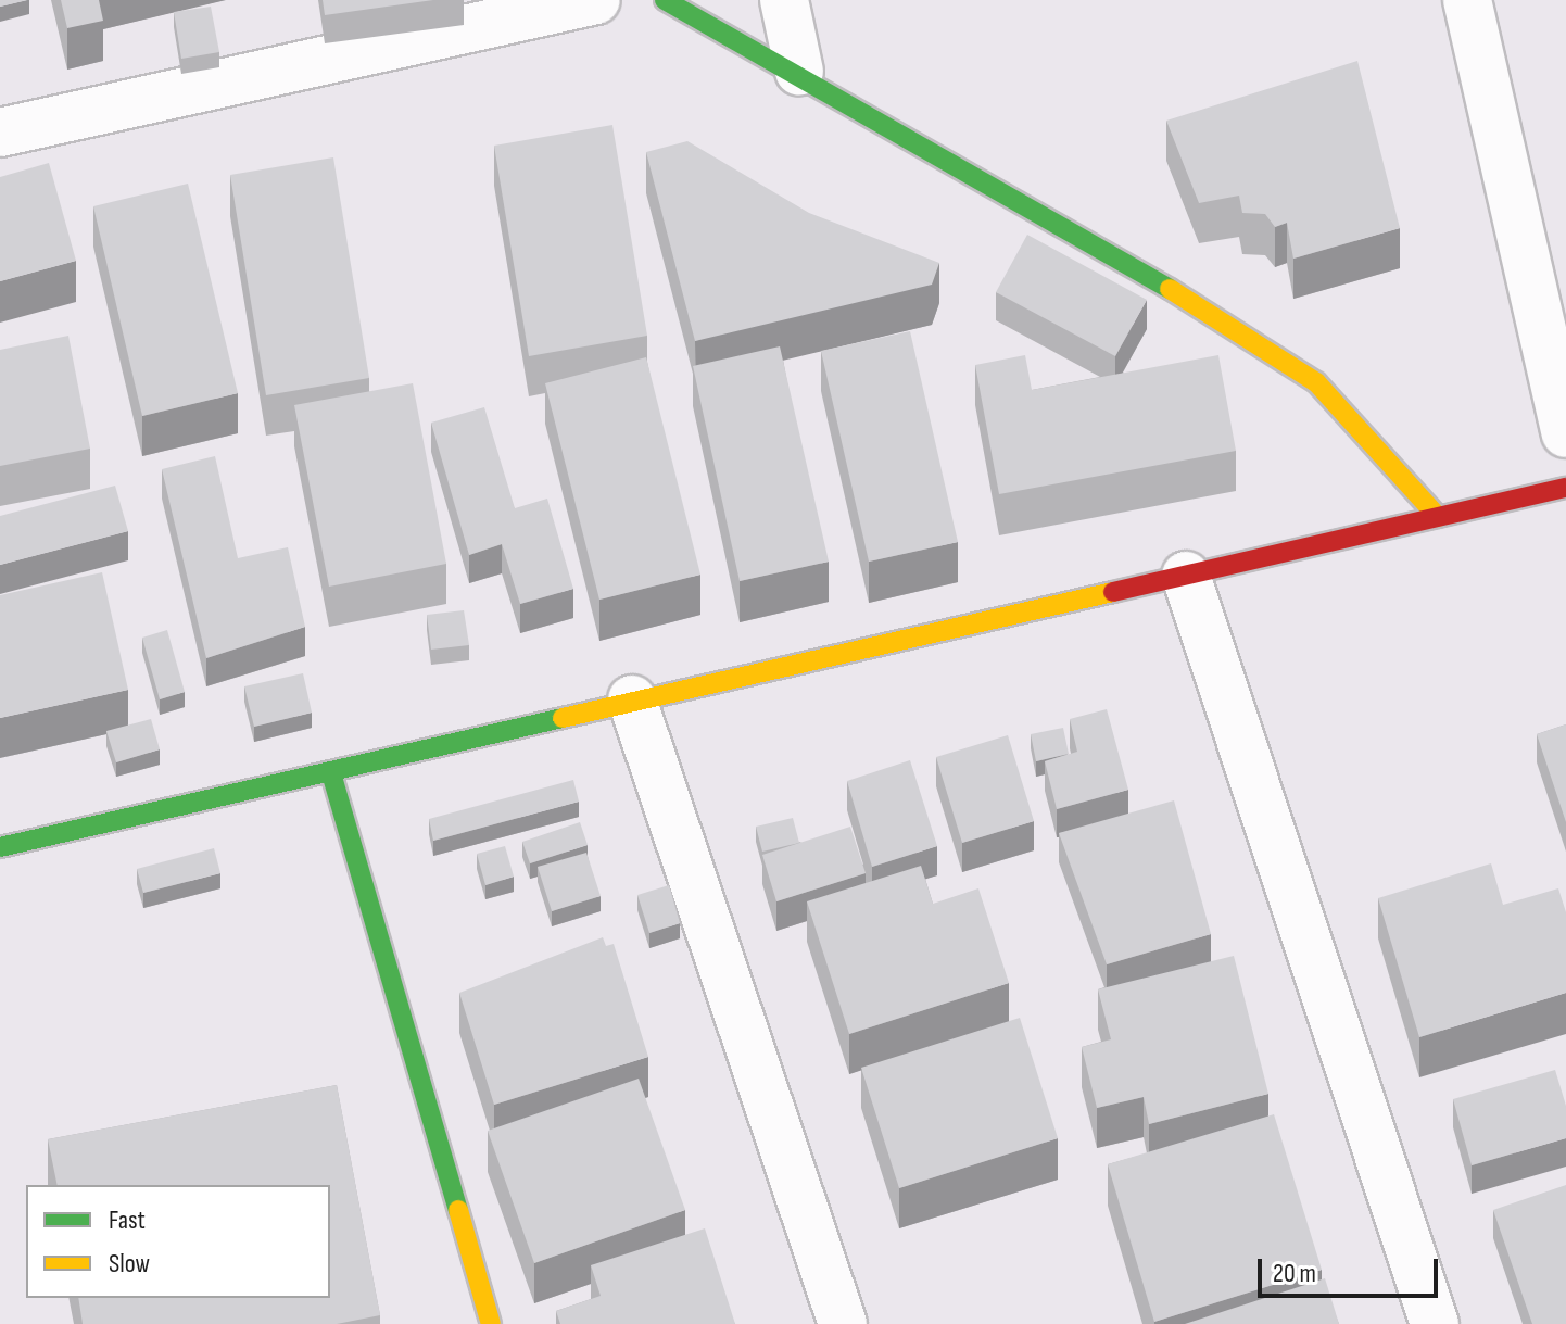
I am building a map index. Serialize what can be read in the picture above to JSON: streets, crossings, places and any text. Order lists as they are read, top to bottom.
{
  "legend": ["Fast", "Slow"],
  "scale_bar": "20 m"
}
